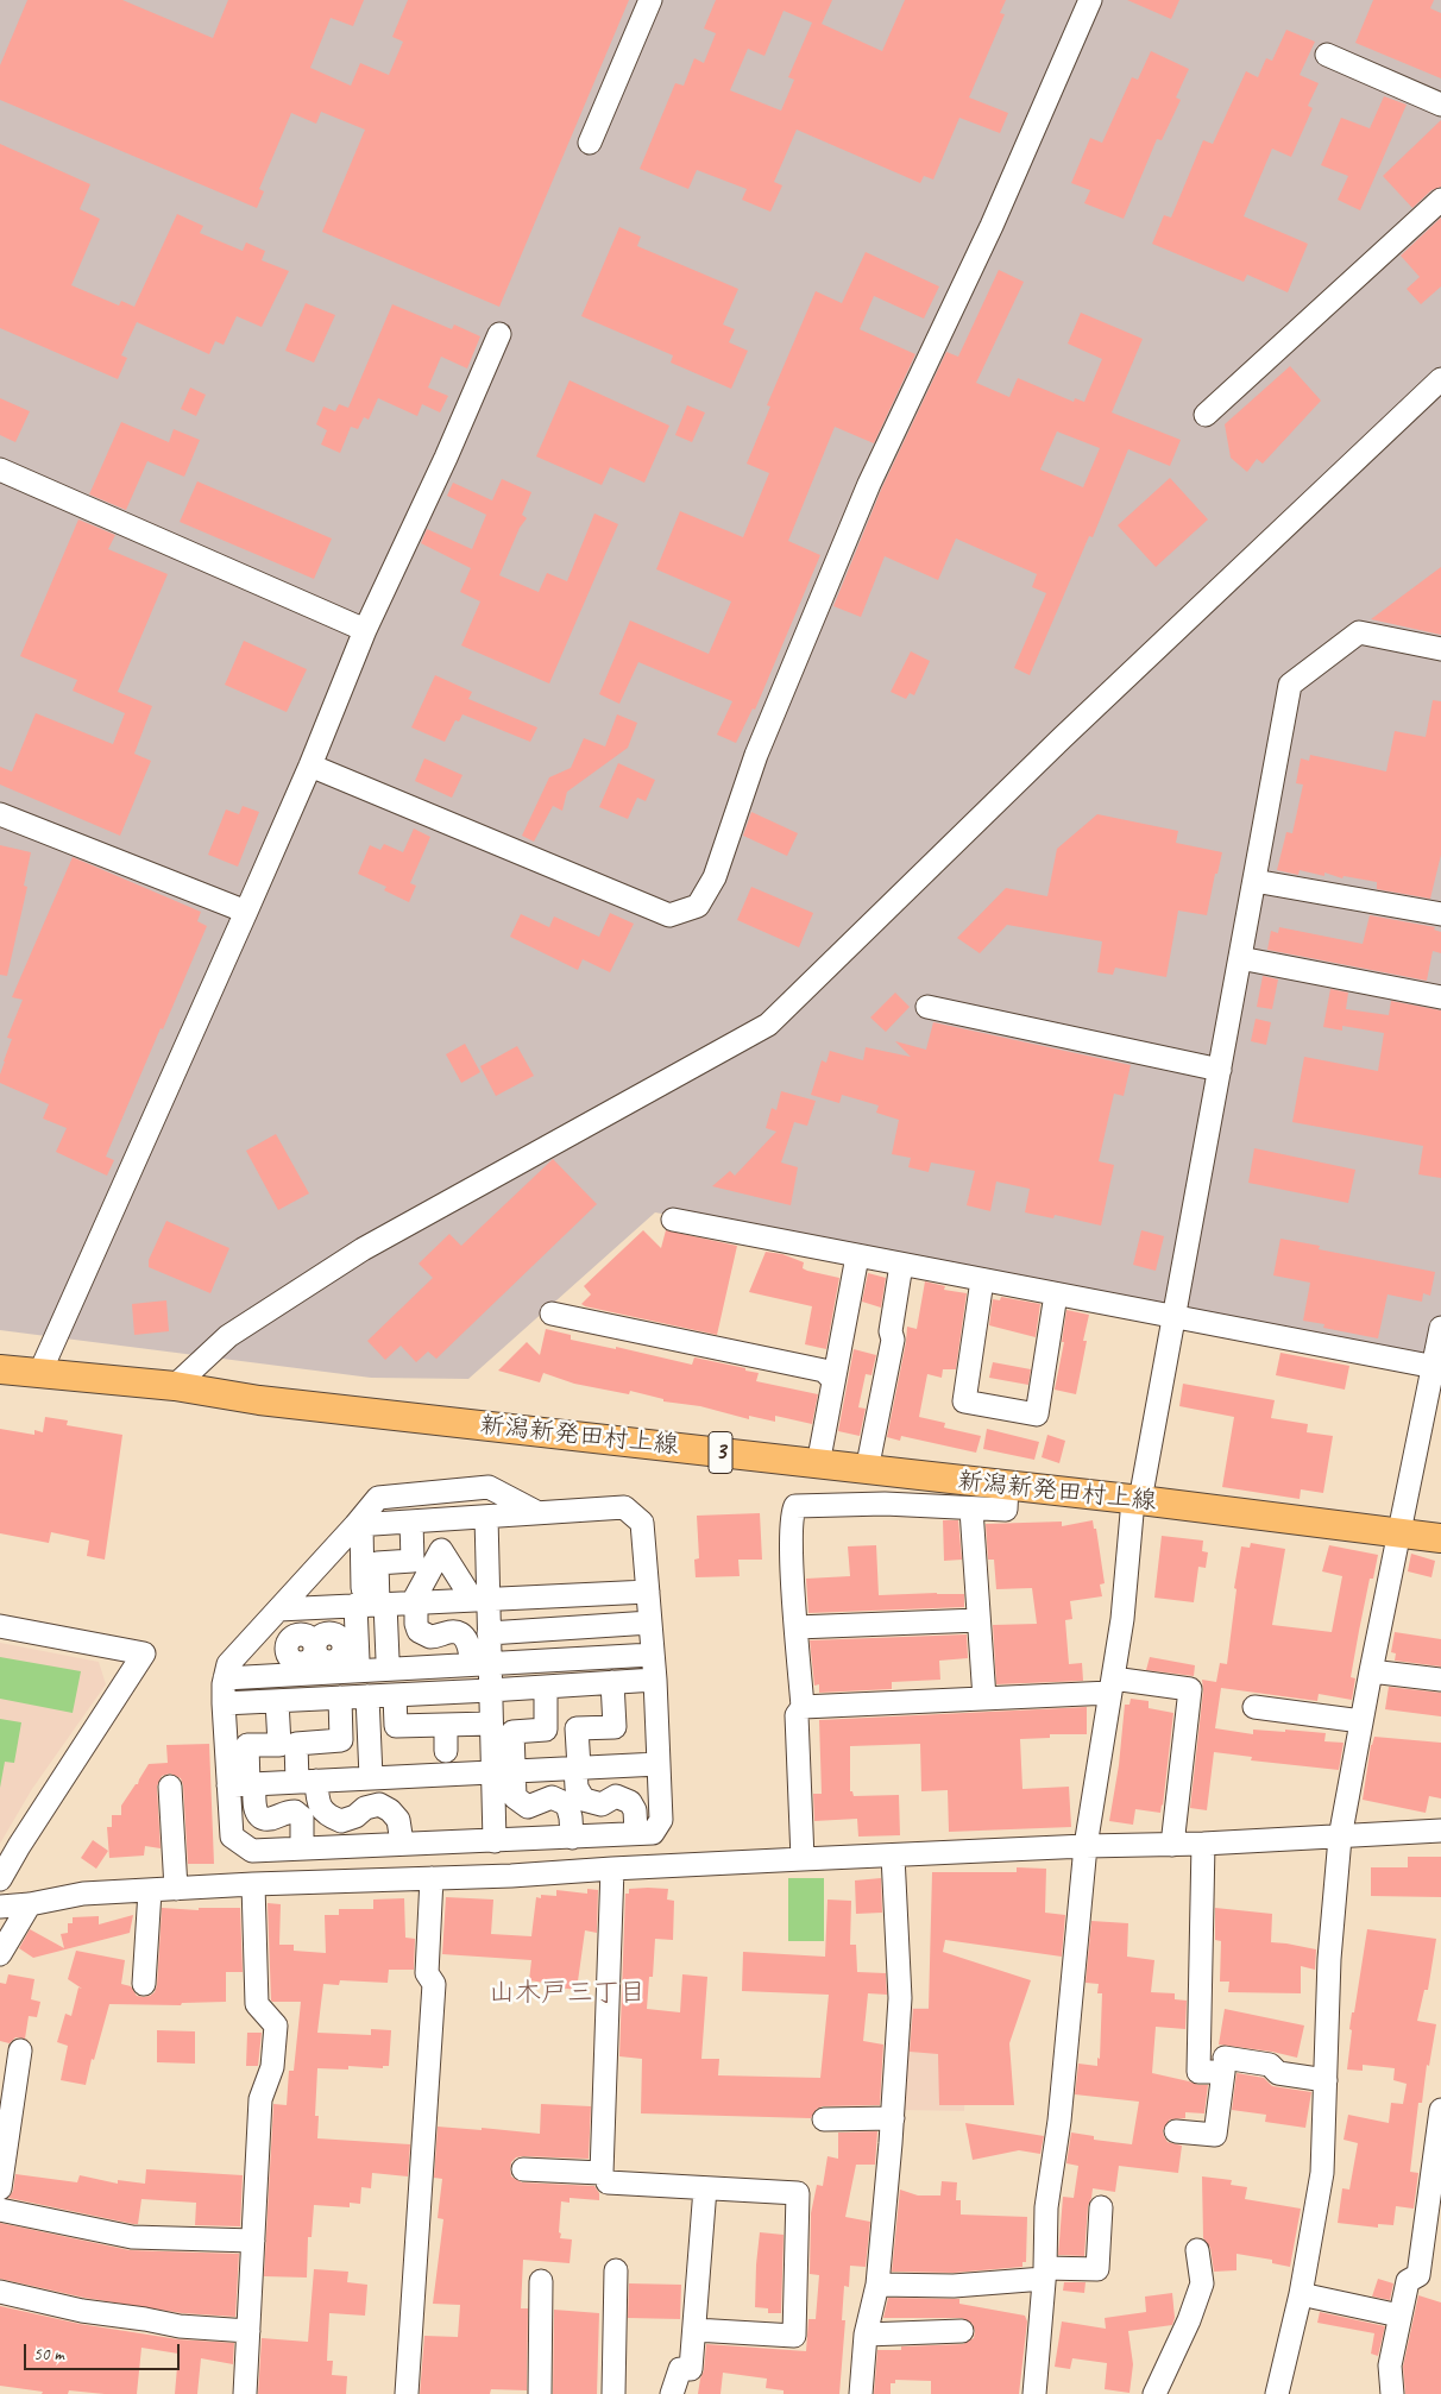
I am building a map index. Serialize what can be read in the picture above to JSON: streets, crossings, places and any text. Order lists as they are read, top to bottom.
{
  "streets": {
    "main road": ["新潟新発田村上線", "3"]
  },
  "districts": ["山木戸三丁目"],
  "scale_bar": "50 m"
}
